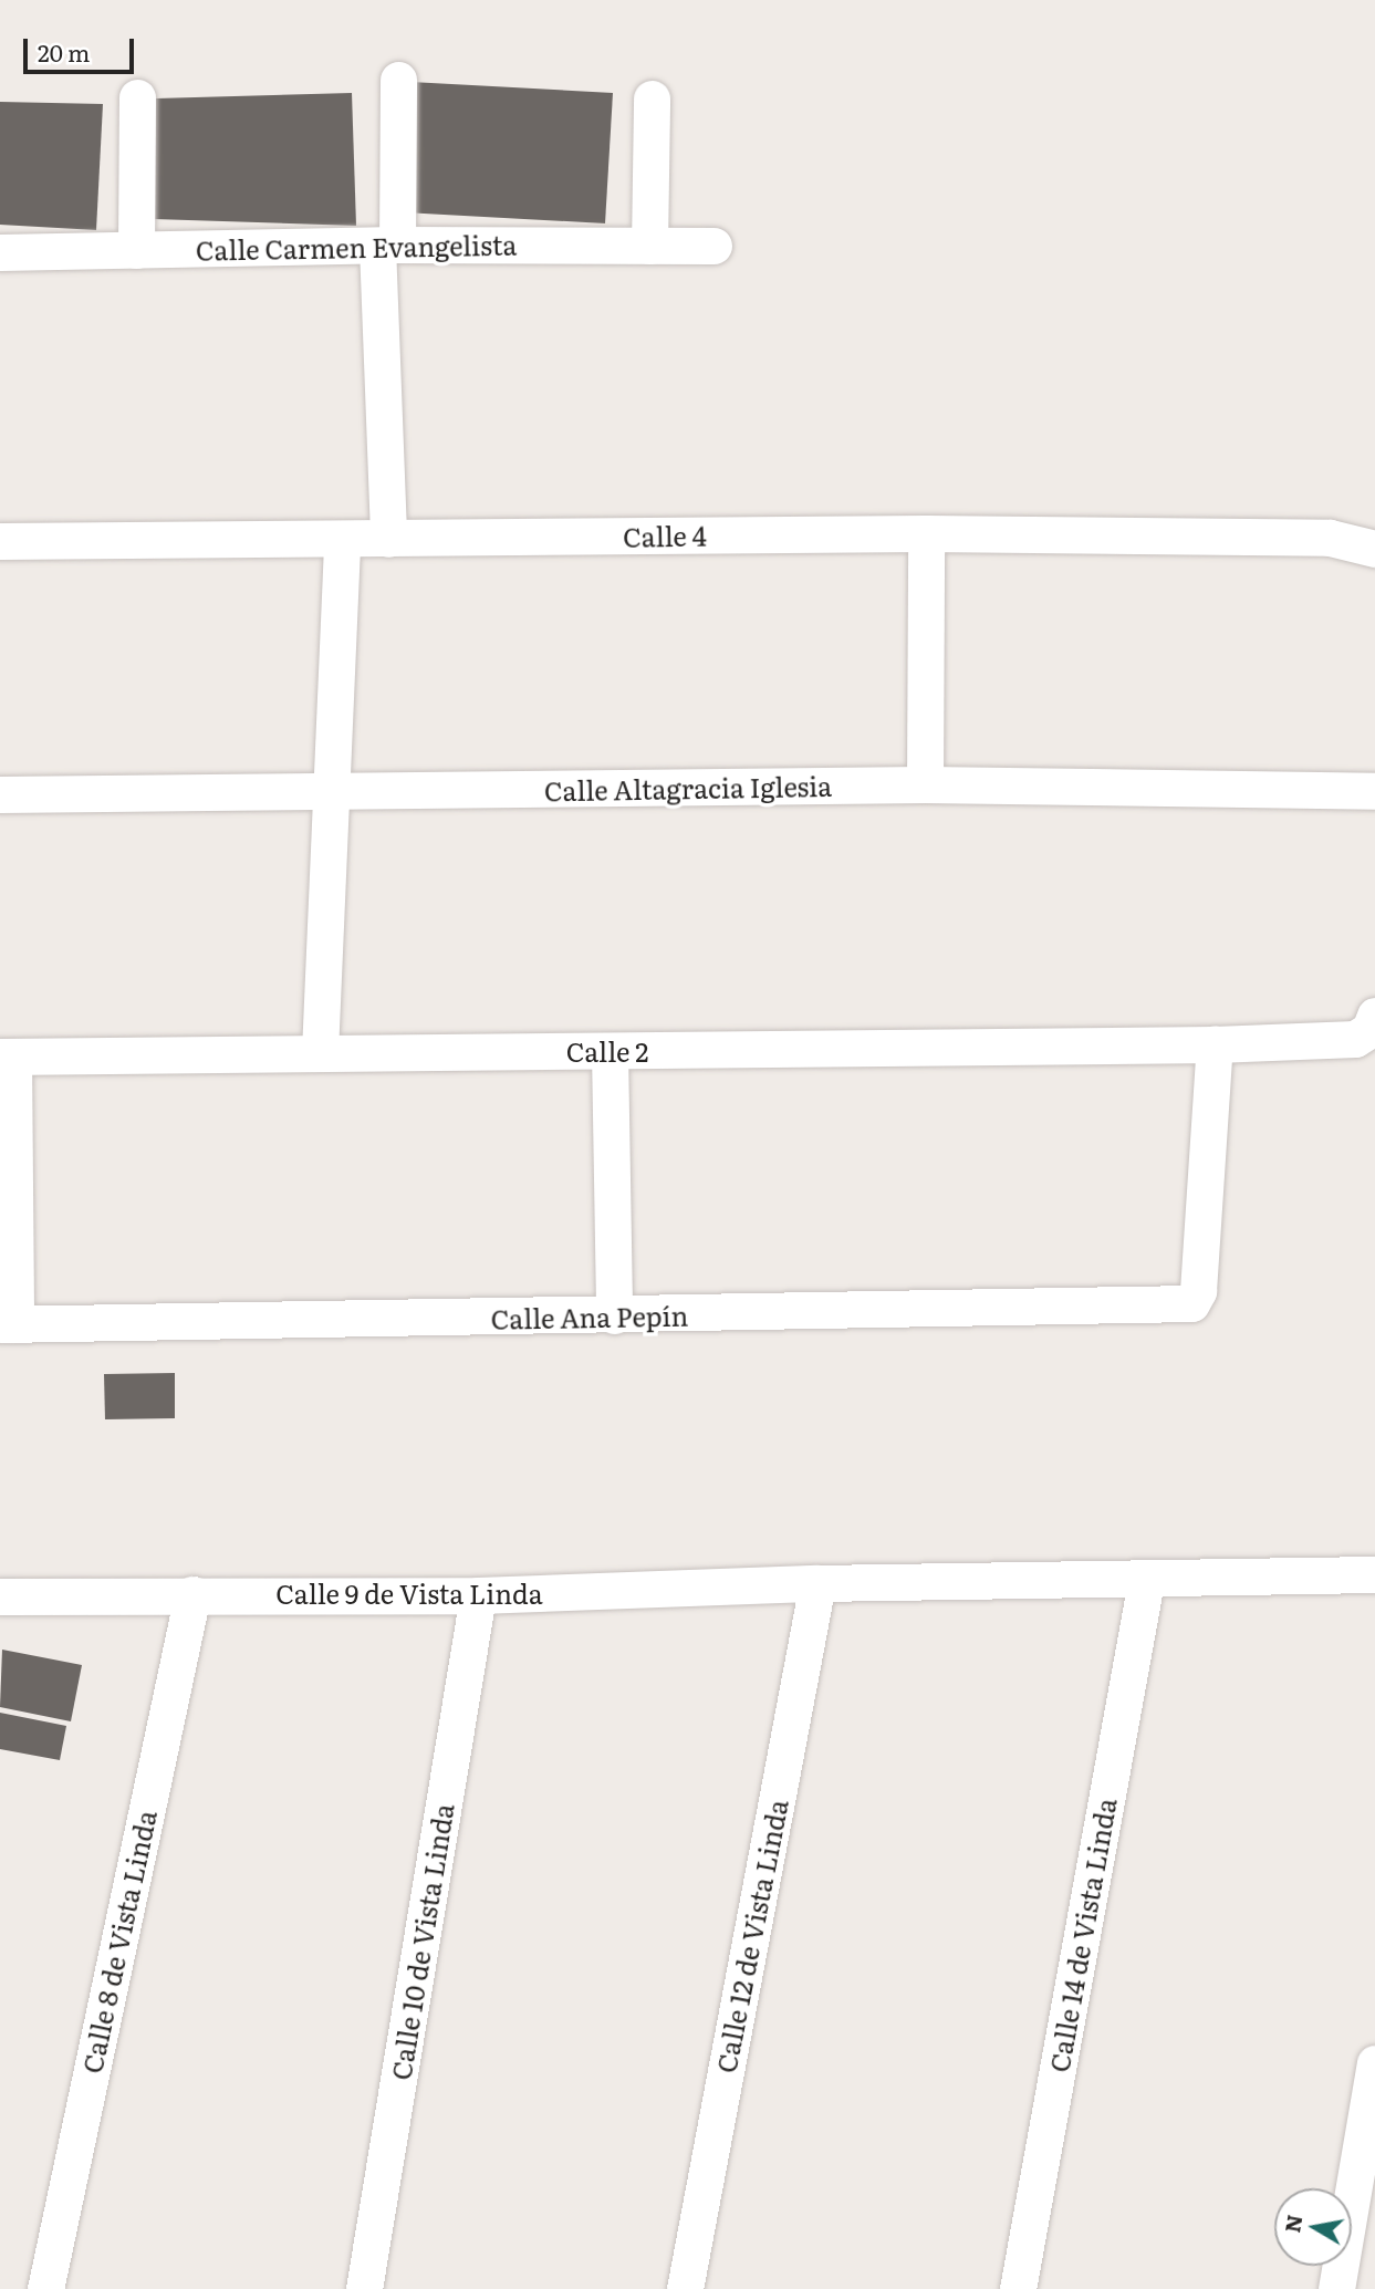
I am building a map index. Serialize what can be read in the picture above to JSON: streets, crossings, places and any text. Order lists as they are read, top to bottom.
{
  "streets": {
    "street": [
      "Calle Carmen Evangelista",
      "Calle 4",
      "Calle Altagracia Iglesia",
      "Calle 2",
      "Calle Ana Pepín",
      "Calle 9 de Vista Linda",
      "Calle 14 de Vista Linda",
      "Calle 12 de Vista Linda",
      "Calle 8 de Vista Linda",
      "Calle 10 de Vista Linda"
    ]
  },
  "crossings": [
    ["Calle 2", "Calle Ana Pepín"],
    ["Calle 9 de Vista Linda", "Calle 14 de Vista Linda"],
    ["Calle 9 de Vista Linda", "Calle 12 de Vista Linda"],
    ["Calle 9 de Vista Linda", "Calle 8 de Vista Linda"],
    ["Calle 9 de Vista Linda", "Calle 10 de Vista Linda"]
  ],
  "scale_bar": "20 m",
  "north": "left"
}
